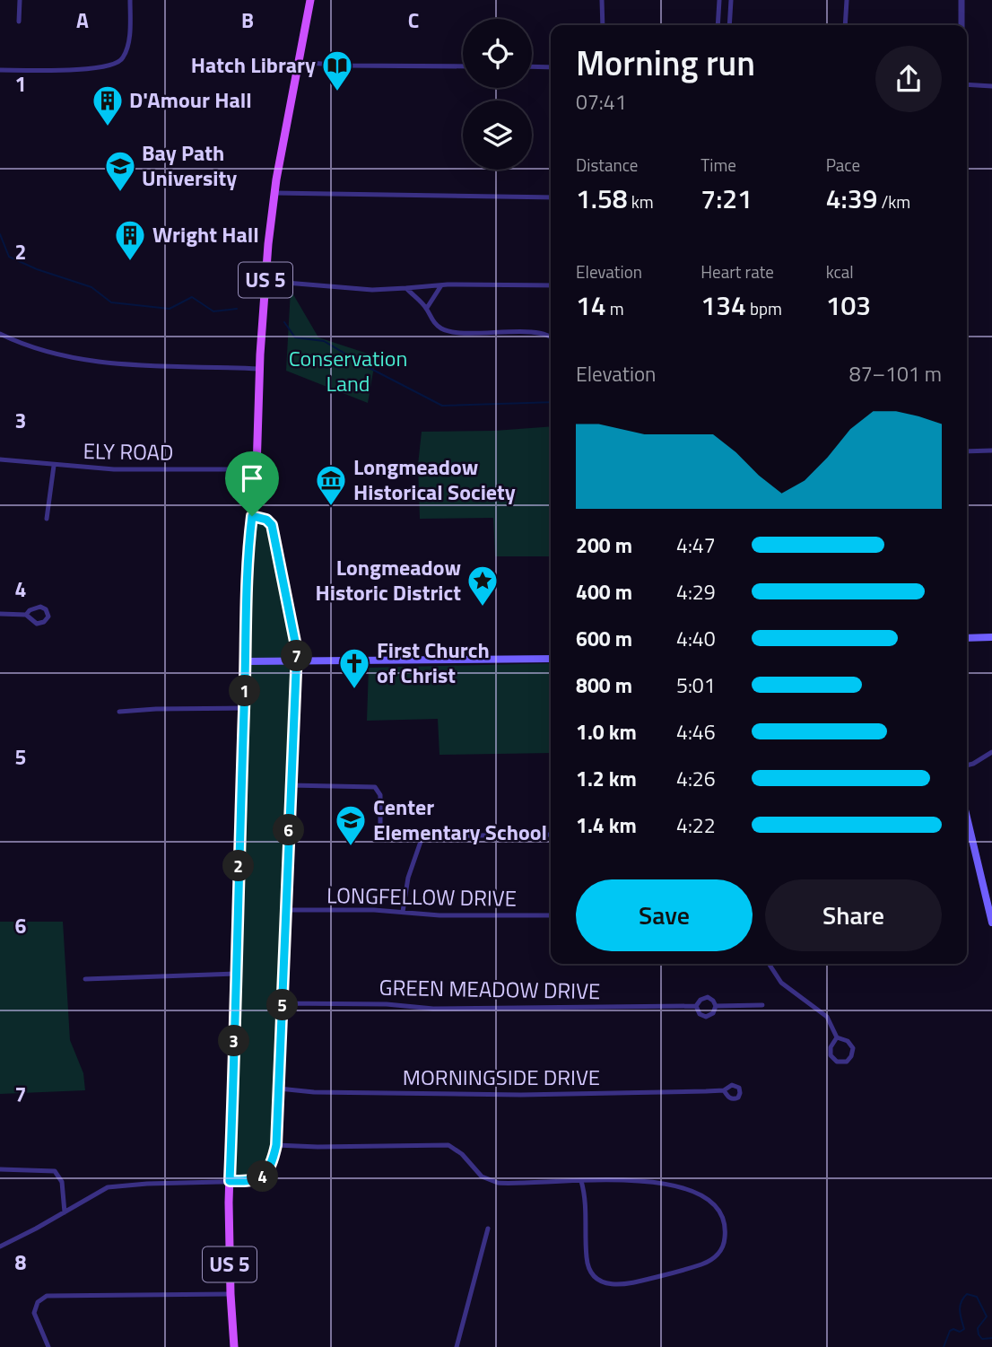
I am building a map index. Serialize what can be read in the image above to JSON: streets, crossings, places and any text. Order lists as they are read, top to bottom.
{
  "streets": {
    "main road": ["US 5"],
    "street": [
      "ELY ROAD",
      "LONGFELLOW DRIVE",
      "GREEN MEADOW DRIVE",
      "MORNINGSIDE DRIVE"
    ]
  },
  "crossings": [
    ["US 5", "ELY ROAD"]
  ],
  "parks": ["Conservation Land"],
  "places": {
    "library": ["Hatch Library"],
    "building": ["D'Amour Hall", "Wright Hall"],
    "school or university": ["Bay Path University", "Center Elementary School"],
    "museum": ["Longmeadow Historical Society"],
    "place": ["Longmeadow Historic District"],
    "church": ["First Church of Christ"]
  },
  "page": {
    "heading": ["Morning run", "07:41"],
    "stats": [
      ["Distance", "1.58 km"],
      ["Time", "7:21"],
      ["Pace", "4:39 /km"],
      ["Elevation", "14 m"],
      ["Heart rate", "134 bpm"],
      ["kcal", "103"]
    ],
    "chart": ["Elevation", "87–101 m"],
    "list": [
      {
        "name": "200 m",
        "note": "4:47"
      },
      {
        "name": "400 m",
        "note": "4:29"
      },
      {
        "name": "600 m",
        "note": "4:40"
      },
      {
        "name": "800 m",
        "note": "5:01"
      },
      {
        "name": "1.0 km",
        "note": "4:46"
      },
      {
        "name": "1.2 km",
        "note": "4:26"
      },
      {
        "name": "1.4 km",
        "note": "4:22"
      }
    ],
    "pins": [
      "7",
      "1",
      "6",
      "2",
      "5",
      "3",
      "4"
    ],
    "buttons": ["Save", "Share"]
  },
  "grid": {
    "columns": ["A", "B", "C"],
    "rows": [
      "1",
      "2",
      "3",
      "4",
      "5",
      "6",
      "7",
      "8"
    ]
  }
}
